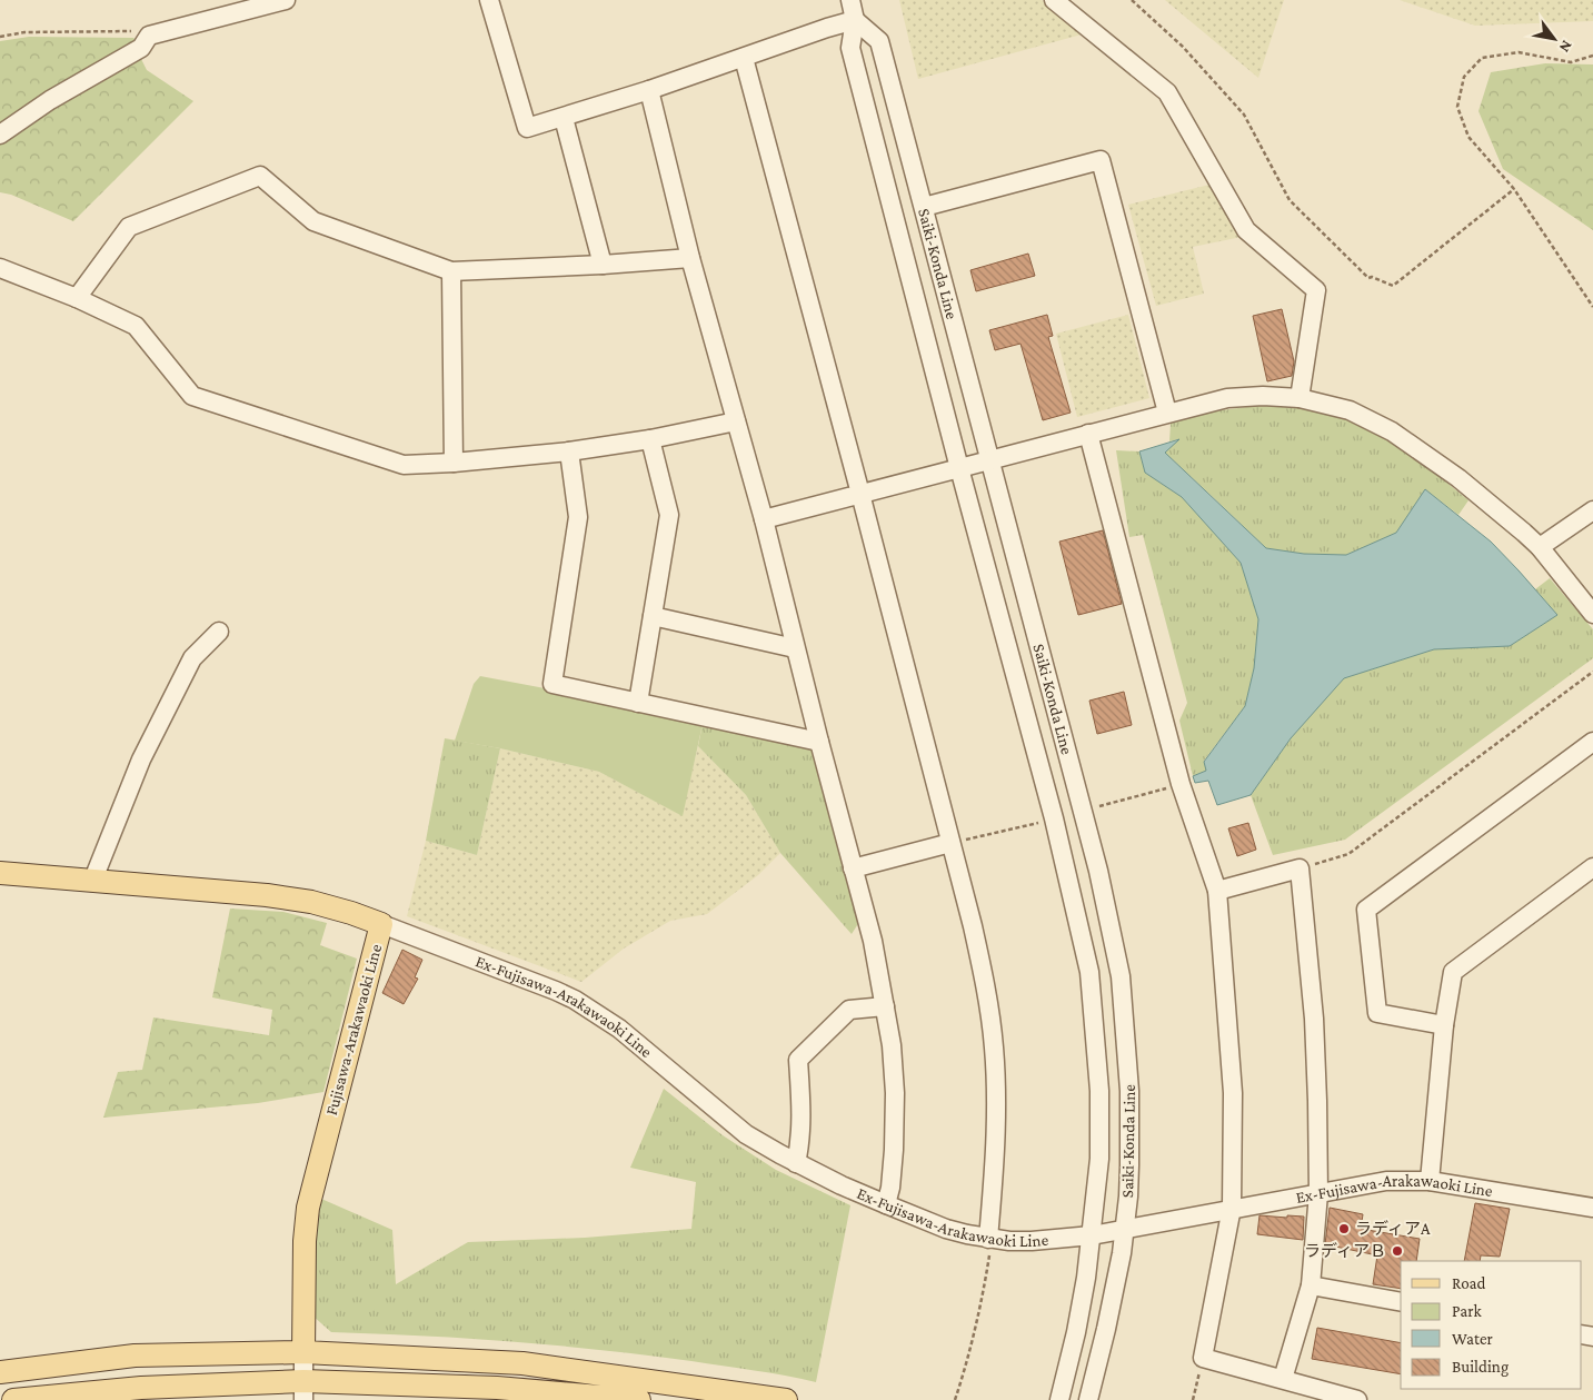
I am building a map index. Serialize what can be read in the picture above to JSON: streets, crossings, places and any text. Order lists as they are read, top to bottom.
{
  "streets": {
    "main road": ["Fujisawa-Arakawaoki Line"],
    "street": ["Saiki-Konda Line", "Ex-Fujisawa-Arakawaoki Line"]
  },
  "crossings": [
    ["Saiki-Konda Line", "Ex-Fujisawa-Arakawaoki Line"],
    ["Ex-Fujisawa-Arakawaoki Line", "Fujisawa-Arakawaoki Line"]
  ],
  "places": ["ラディアA", "ラディアＢ"],
  "legend": [
    "Road",
    "Park",
    "Water",
    "Building"
  ],
  "north": "bottom right"
}
